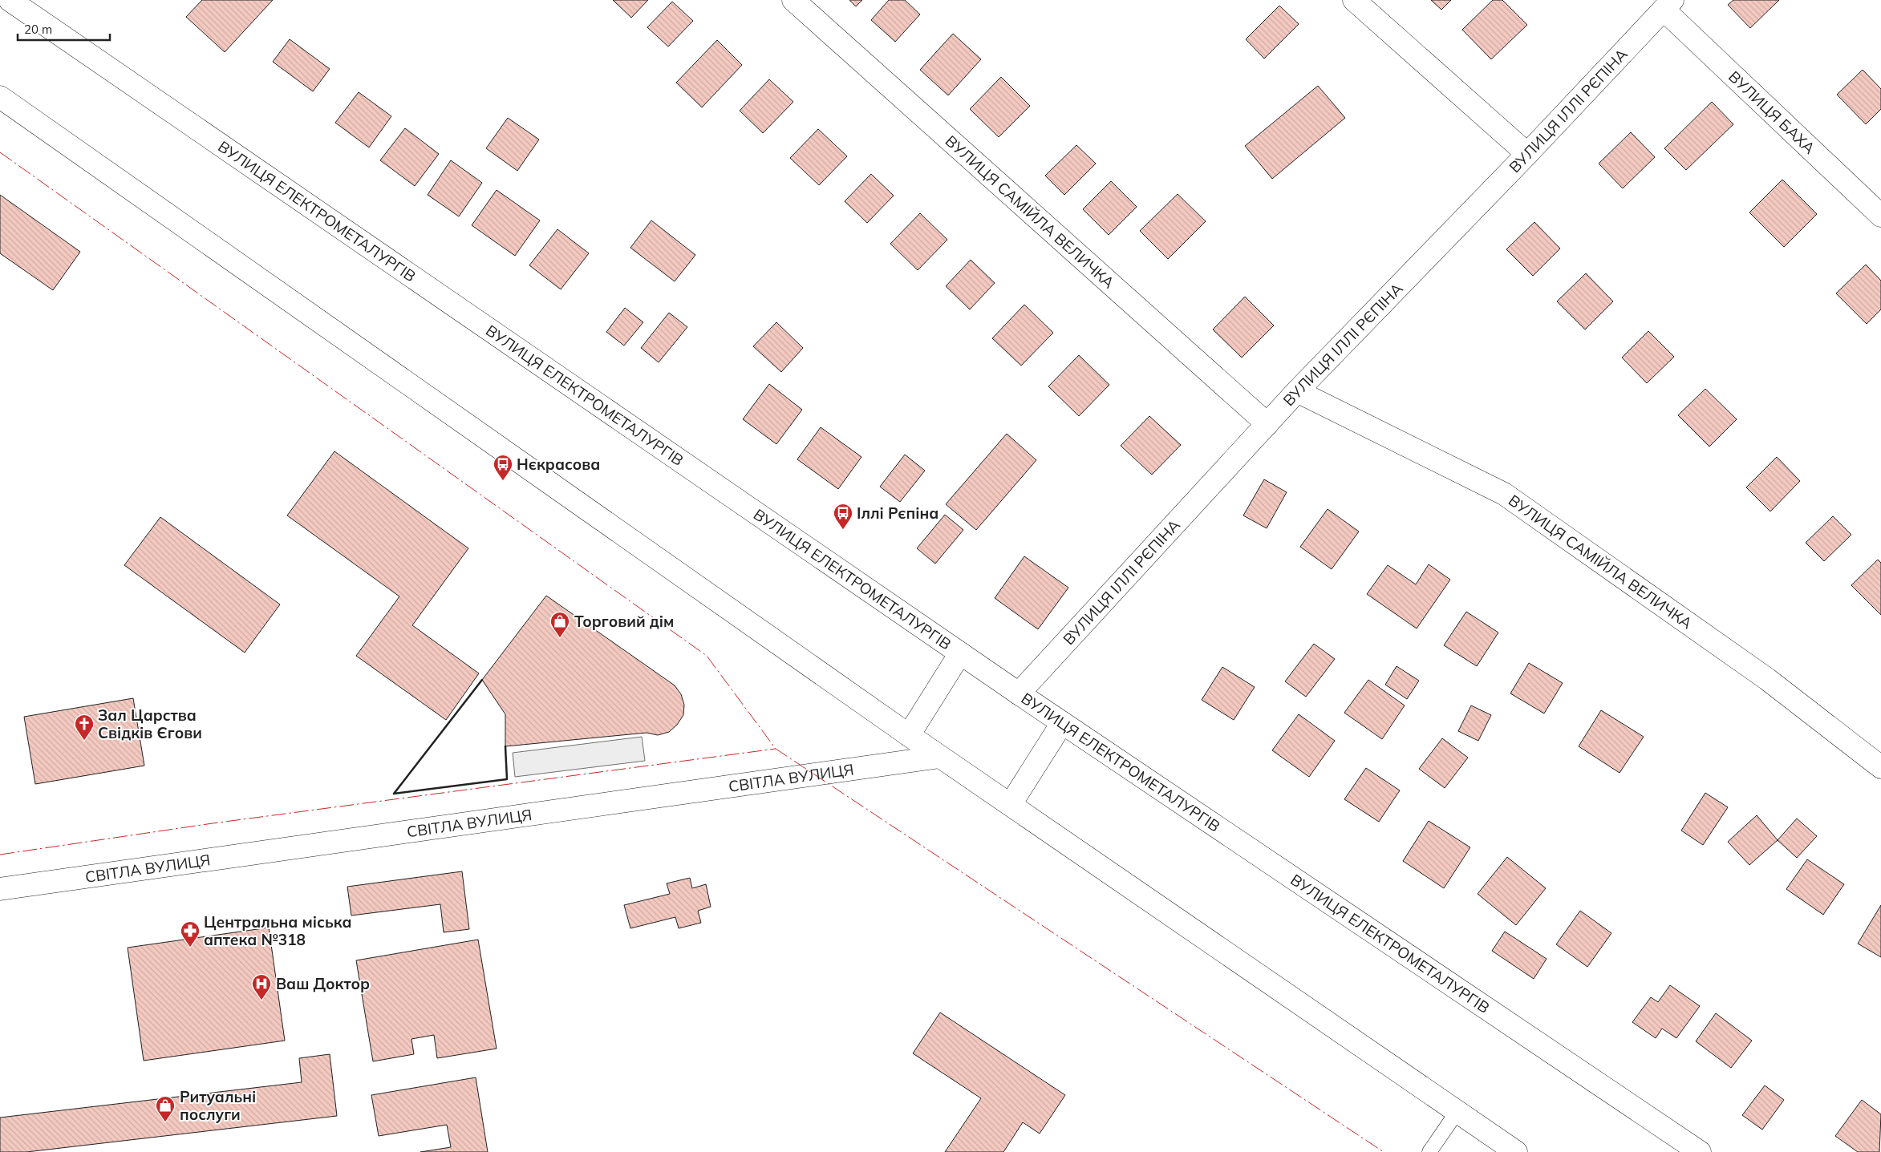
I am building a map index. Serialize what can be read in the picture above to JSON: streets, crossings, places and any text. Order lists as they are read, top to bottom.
{
  "streets": {
    "main road": [
      "ВУЛИЦЯ ІЛЛІ РЄПІНА",
      "ВУЛИЦЯ БАХА",
      "ВУЛИЦЯ ЕЛЕКТРОМЕТАЛУРГІВ",
      "ВУЛИЦЯ САМІЙЛА ВЕЛИЧКА",
      "СВІТЛА ВУЛИЦЯ"
    ]
  },
  "crossings": [
    ["ВУЛИЦЯ ІЛЛІ РЄПІНА", "ВУЛИЦЯ БАХА"],
    ["ВУЛИЦЯ ІЛЛІ РЄПІНА", "ВУЛИЦЯ ЕЛЕКТРОМЕТАЛУРГІВ"],
    ["ВУЛИЦЯ ІЛЛІ РЄПІНА", "ВУЛИЦЯ САМІЙЛА ВЕЛИЧКА"]
  ],
  "places": {
    "bus stop": ["Нєкрасова", "Іллі Рєпіна"],
    "shop": ["Торговий дім", "Ритуальні послуги"],
    "church": ["Зал Царства Свідків Єгови"],
    "pharmacy": ["Центральна міська аптека №318"],
    "hospital": ["Ваш Доктор"]
  },
  "scale_bar": "20 m"
}
